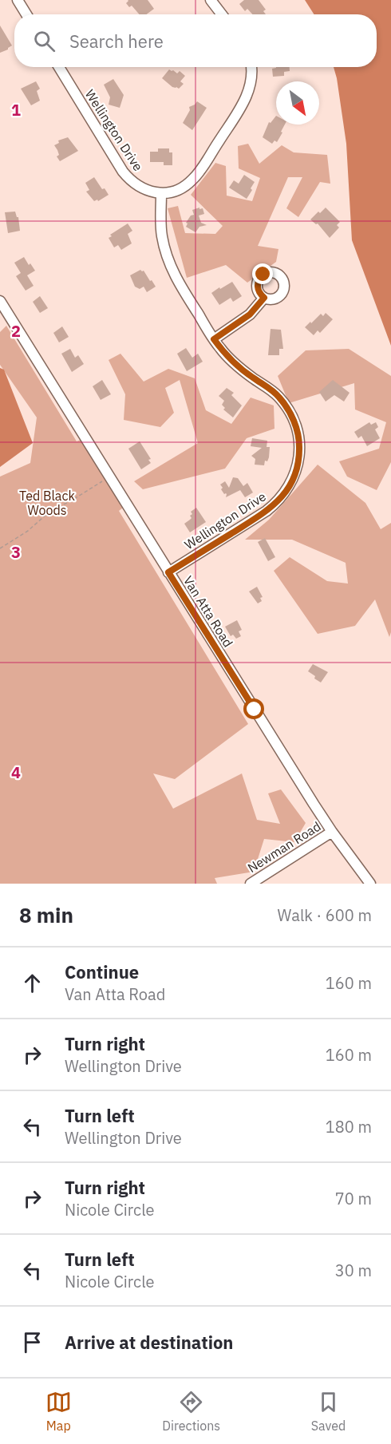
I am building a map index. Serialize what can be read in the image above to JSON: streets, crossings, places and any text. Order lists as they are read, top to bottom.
{
  "streets": {
    "street": ["Wellington Drive", "Van Atta Road", "Newman Road"]
  },
  "crossings": [
    ["Wellington Drive", "Van Atta Road"],
    ["Van Atta Road", "Newman Road"]
  ],
  "parks": ["Ted Black Woods"],
  "north": "bottom right",
  "page": {
    "search": "Search here",
    "heading": ["8 min", "Walk · 600 m"],
    "list": [
      ["Continue", "Van Atta Road", "160 m"],
      ["Turn right", "Wellington Drive", "160 m"],
      ["Turn left", "Wellington Drive", "180 m"],
      ["Turn right", "Nicole Circle", "70 m"],
      ["Turn left", "Nicole Circle", "30 m"],
      "Arrive at destination"
    ],
    "nav": ["Map", "Directions", "Saved"]
  },
  "grid": {
    "rows": [
      "1",
      "2",
      "3",
      "4"
    ]
  }
}
